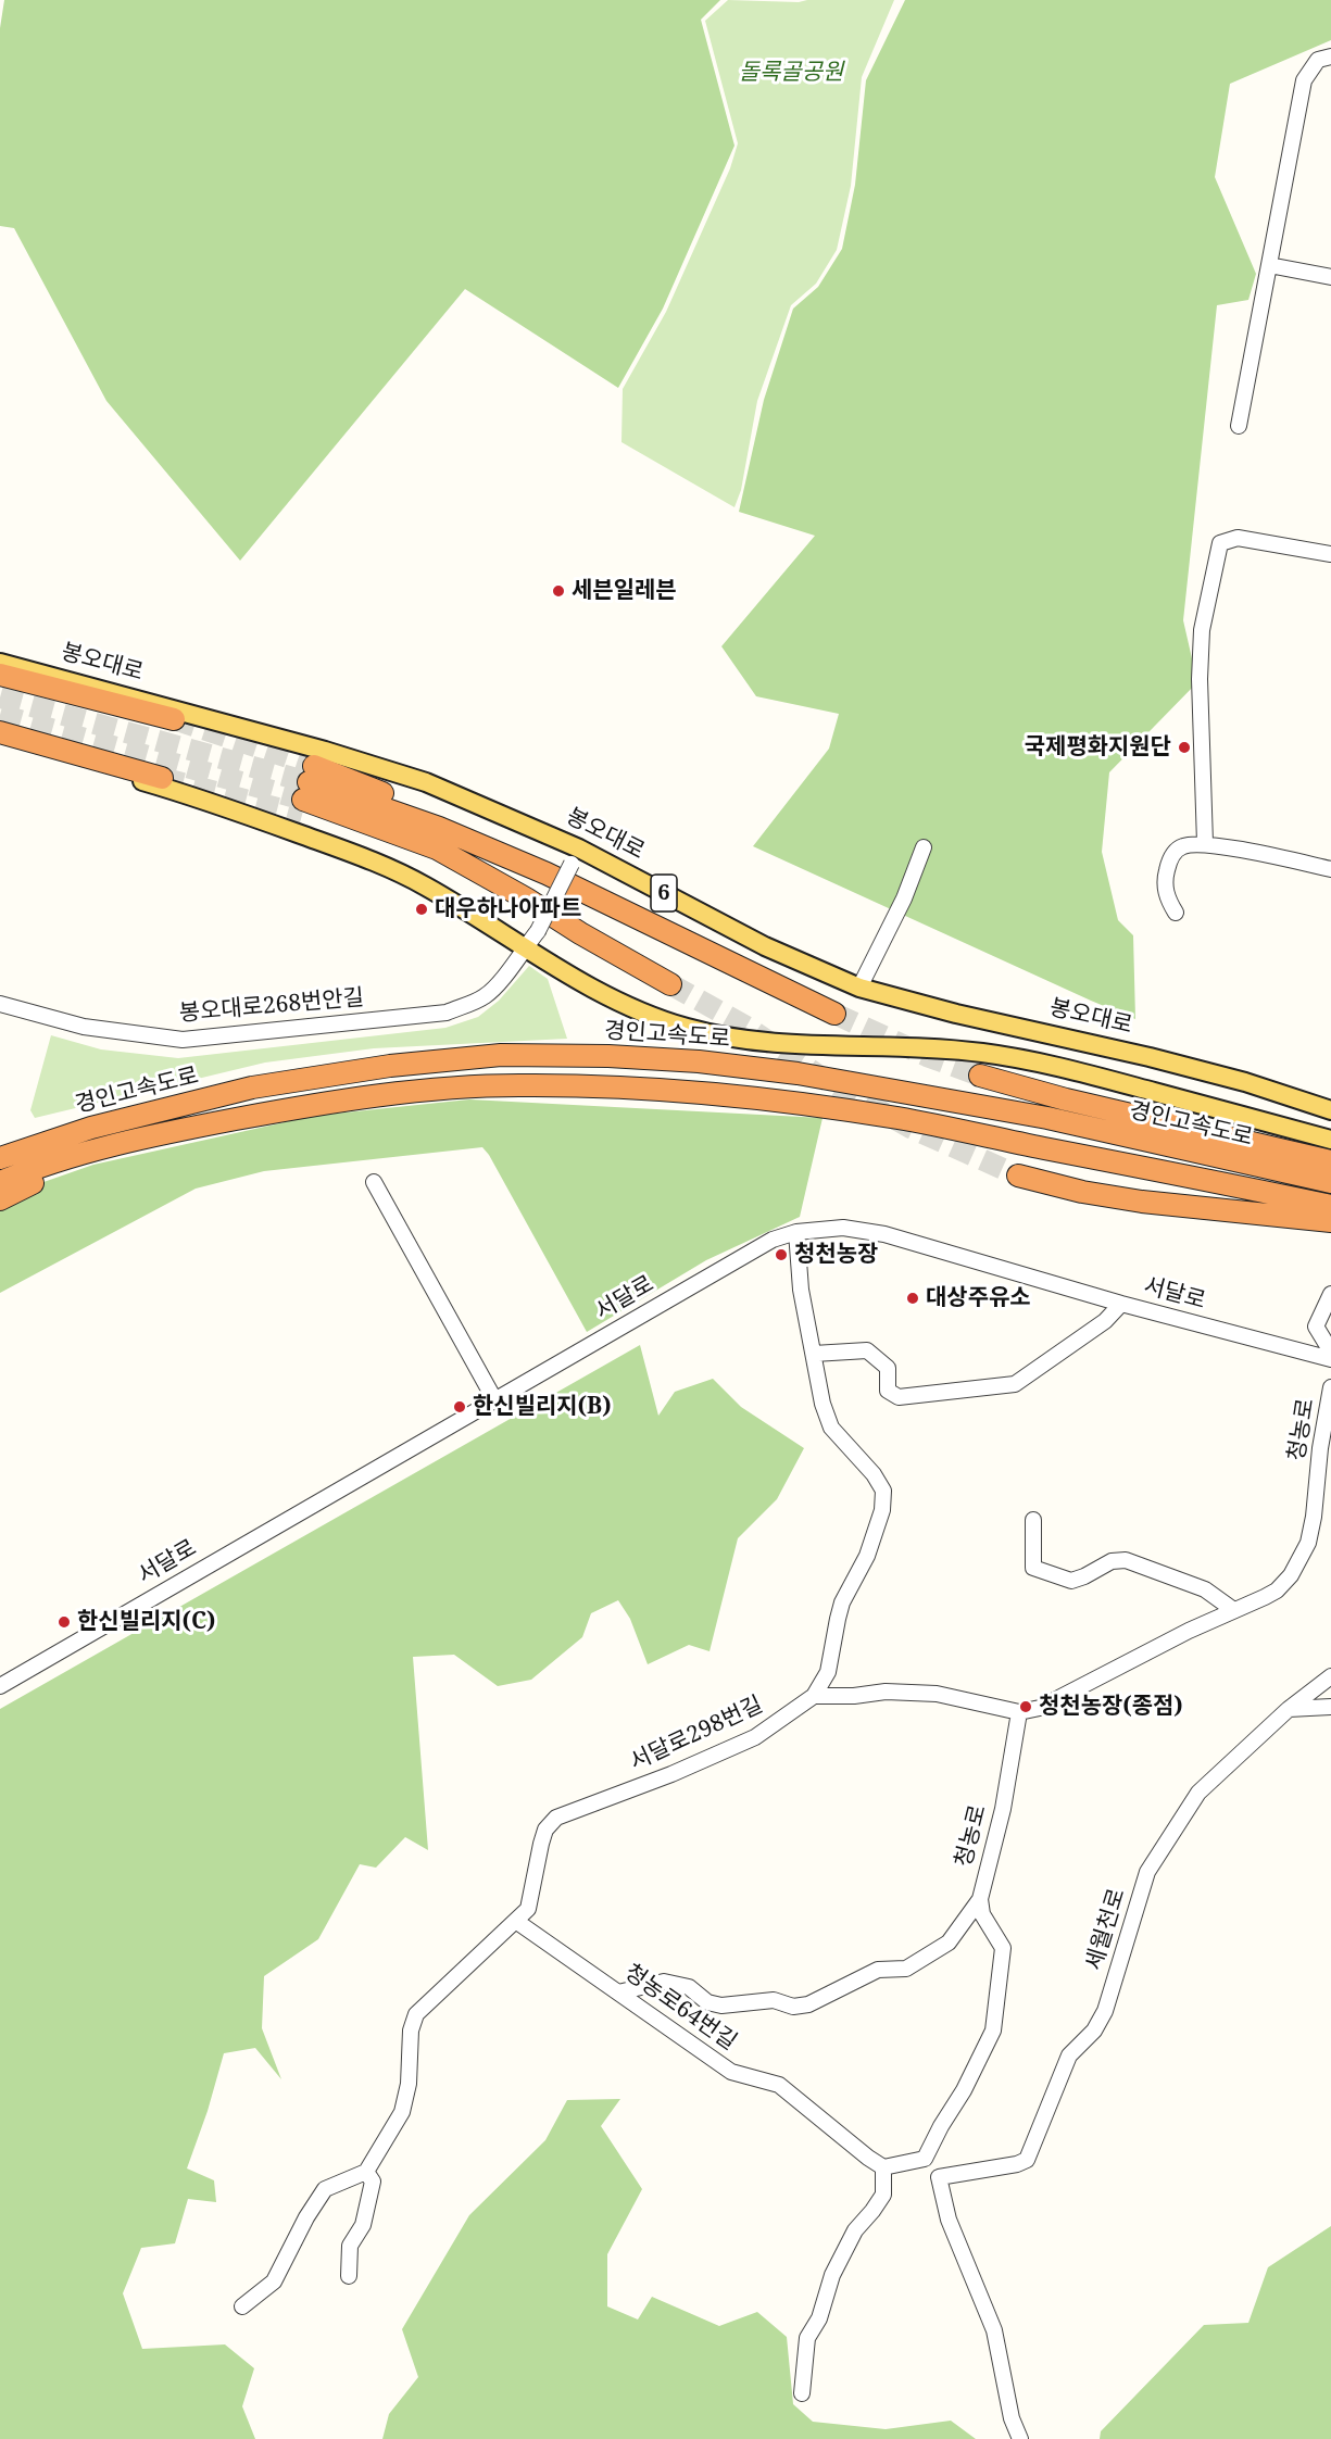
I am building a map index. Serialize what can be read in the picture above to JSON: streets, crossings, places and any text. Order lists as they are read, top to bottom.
{
  "streets": {
    "highway": ["경인고속도로"],
    "main road": ["봉오대로", "6"],
    "street": [
      "봉오대로268번안길",
      "서달로",
      "청농로",
      "서달로298번길",
      "세월천로",
      "청농로64번길"
    ]
  },
  "crossings": [
    ["봉오대로", "봉오대로268번안길"],
    ["서달로", "서달로298번길"],
    ["서달로298번길", "청농로64번길"]
  ],
  "parks": ["돌록골공원"],
  "places": [
    "세븐일레븐",
    "국제평화지원단",
    "대우하나아파트",
    "청천농장",
    "대상주유소",
    "한신빌리지(B)",
    "한신빌리지(C)",
    "청천농장(종점)"
  ]
}
